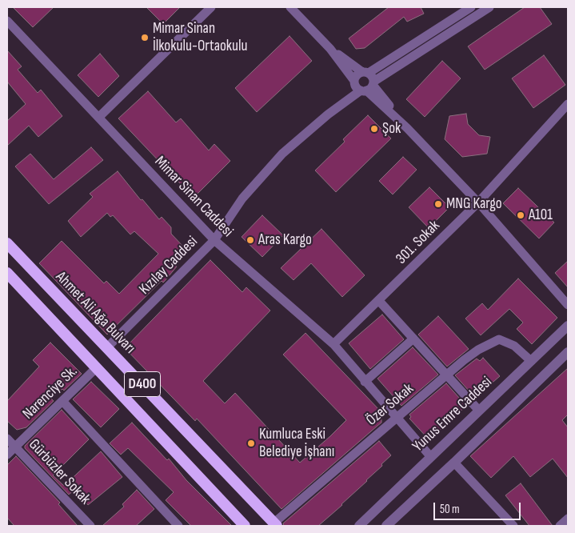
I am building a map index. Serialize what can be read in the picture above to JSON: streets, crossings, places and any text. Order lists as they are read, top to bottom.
{
  "streets": {
    "highway": ["Ahmet Ali Ağa Bulvarı", "D400"],
    "street": [
      "Mimar Sinan Caddesi",
      "301. Sokak",
      "Kızılay Caddesi",
      "Narenciye Sk.",
      "Özer Sokak",
      "Yunus Emre Caddesi",
      "Gürbüzler Sokak"
    ]
  },
  "crossings": [
    ["Mimar Sinan Caddesi", "301. Sokak"],
    ["Mimar Sinan Caddesi", "Kızılay Caddesi"],
    ["Mimar Sinan Caddesi", "Özer Sokak"],
    ["Mimar Sinan Caddesi", "Yunus Emre Caddesi"],
    ["Kızılay Caddesi", "Ahmet Ali Ağa Bulvarı"],
    ["Ahmet Ali Ağa Bulvarı", "Özer Sokak"],
    ["D400", "Narenciye Sk."],
    ["Narenciye Sk.", "Gürbüzler Sokak"],
    ["Özer Sokak", "Yunus Emre Caddesi"]
  ],
  "places": [
    "Mimar Sinan İlkokulu-Ortaokulu",
    "Şok",
    "MNG Kargo",
    "A101",
    "Aras Kargo",
    "Kumluca Eski Belediye İşhanı"
  ],
  "scale_bar": "50 m"
}
